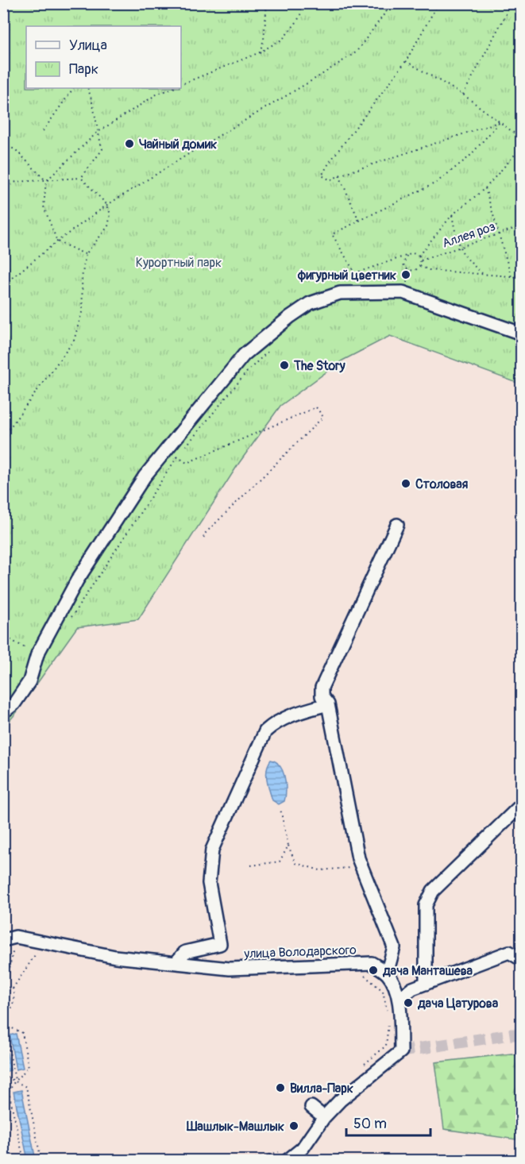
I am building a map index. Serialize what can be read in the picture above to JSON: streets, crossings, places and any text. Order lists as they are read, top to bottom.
{
  "streets": {
    "street": ["улица Володарского"],
    "path": ["Аллея роз"]
  },
  "parks": ["Курортный парк"],
  "places": [
    "Чайный домик",
    "фигурный цветник",
    "The Story",
    "Столовая",
    "дача Манташева",
    "дача Цатурова",
    "Вилла-Парк",
    "Шашлык-Машлык"
  ],
  "legend": ["Улица", "Парк"],
  "scale_bar": "50 m"
}
